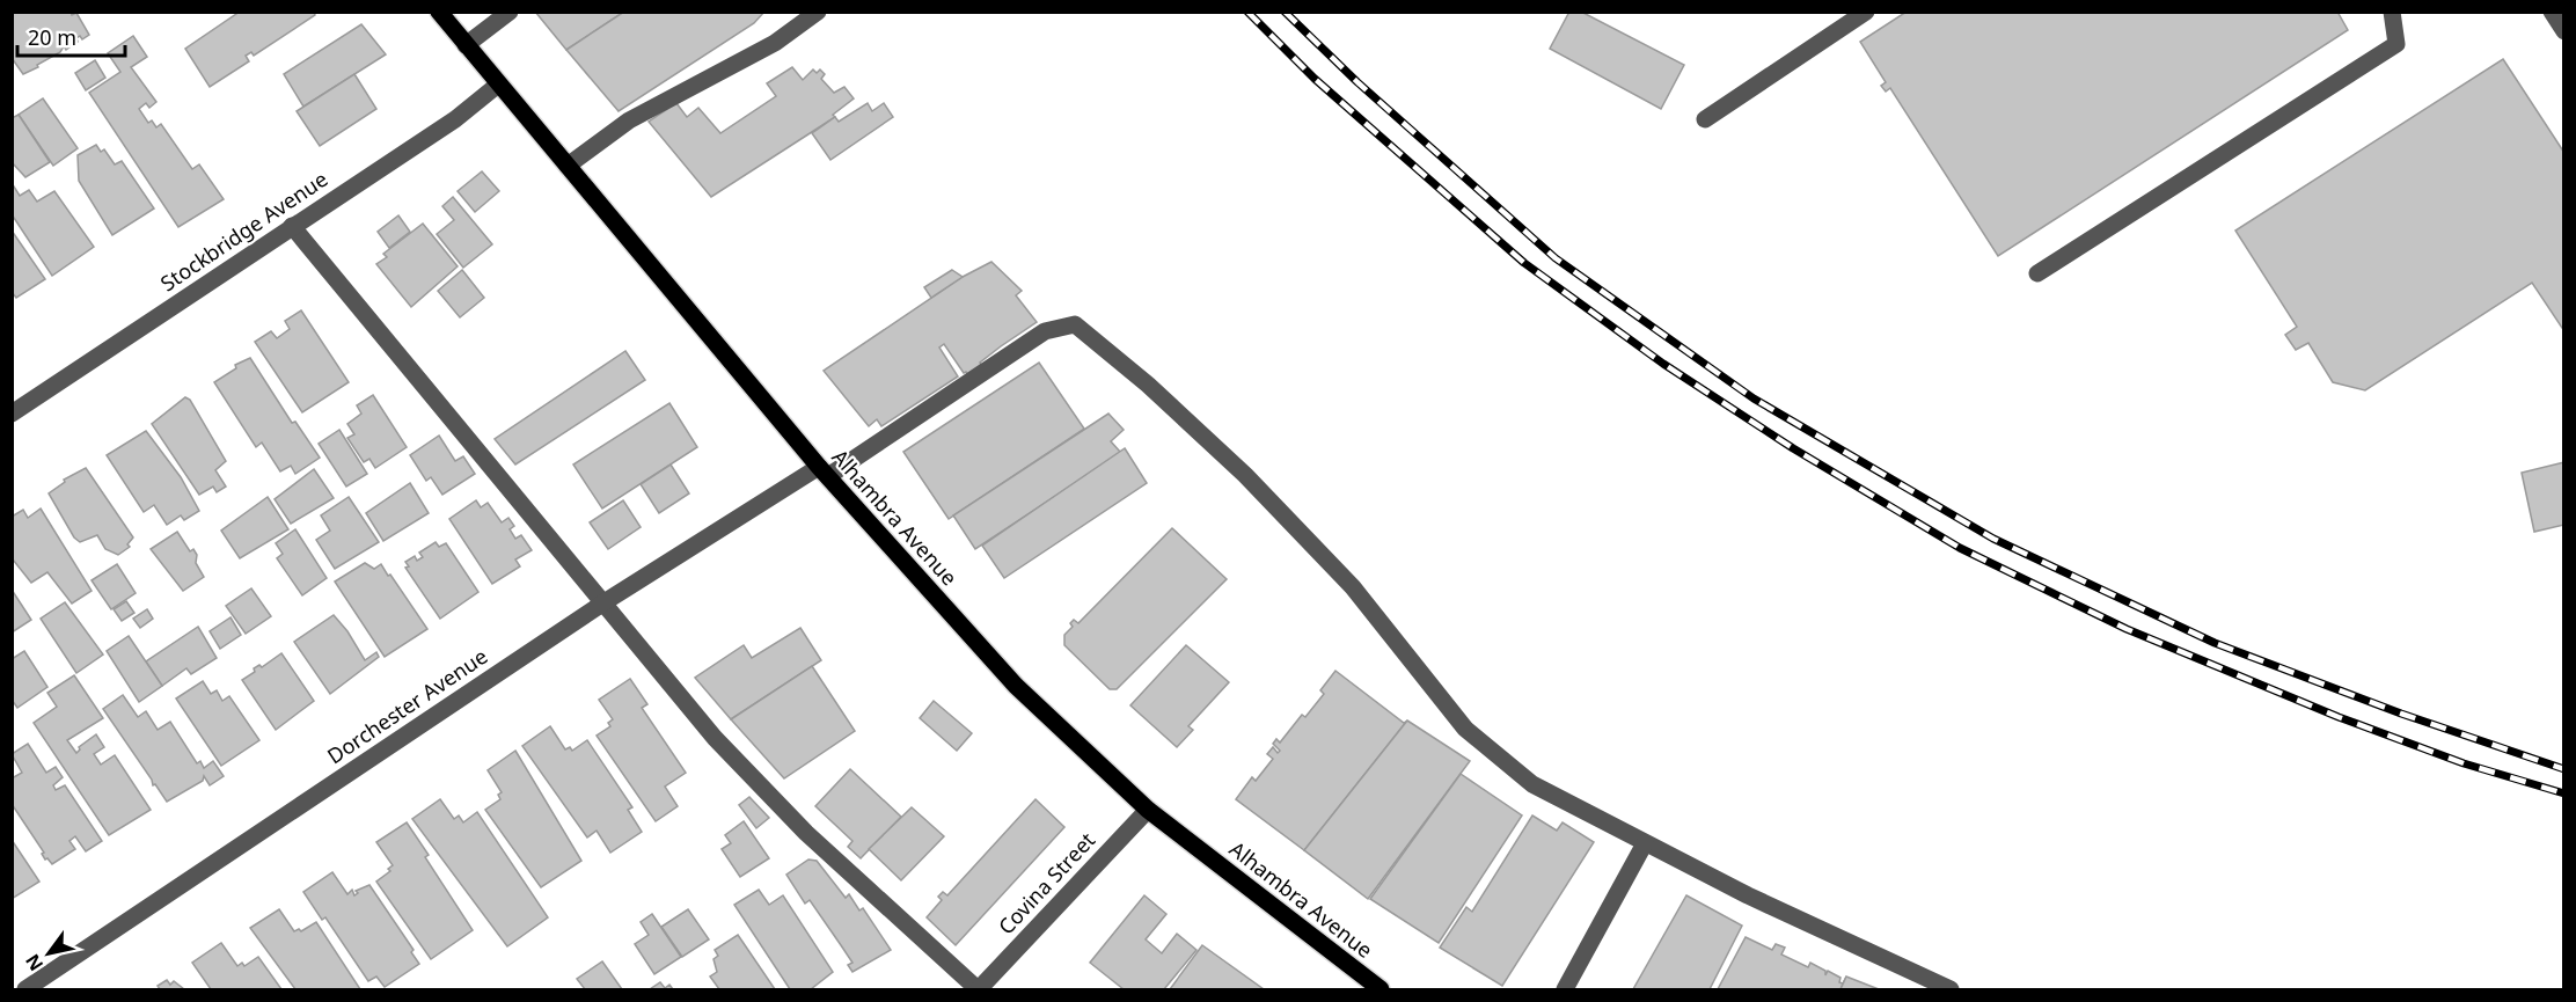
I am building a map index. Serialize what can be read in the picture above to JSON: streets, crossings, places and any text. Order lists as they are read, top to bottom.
{
  "streets": {
    "main road": ["Alhambra Avenue"],
    "street": ["Stockbridge Avenue", "Dorchester Avenue", "Covina Street"]
  },
  "crossings": [
    ["Stockbridge Avenue", "Alhambra Avenue"],
    ["Alhambra Avenue", "Dorchester Avenue"],
    ["Alhambra Avenue", "Covina Street"]
  ],
  "scale_bar": "20 m",
  "north": "bottom left"
}
